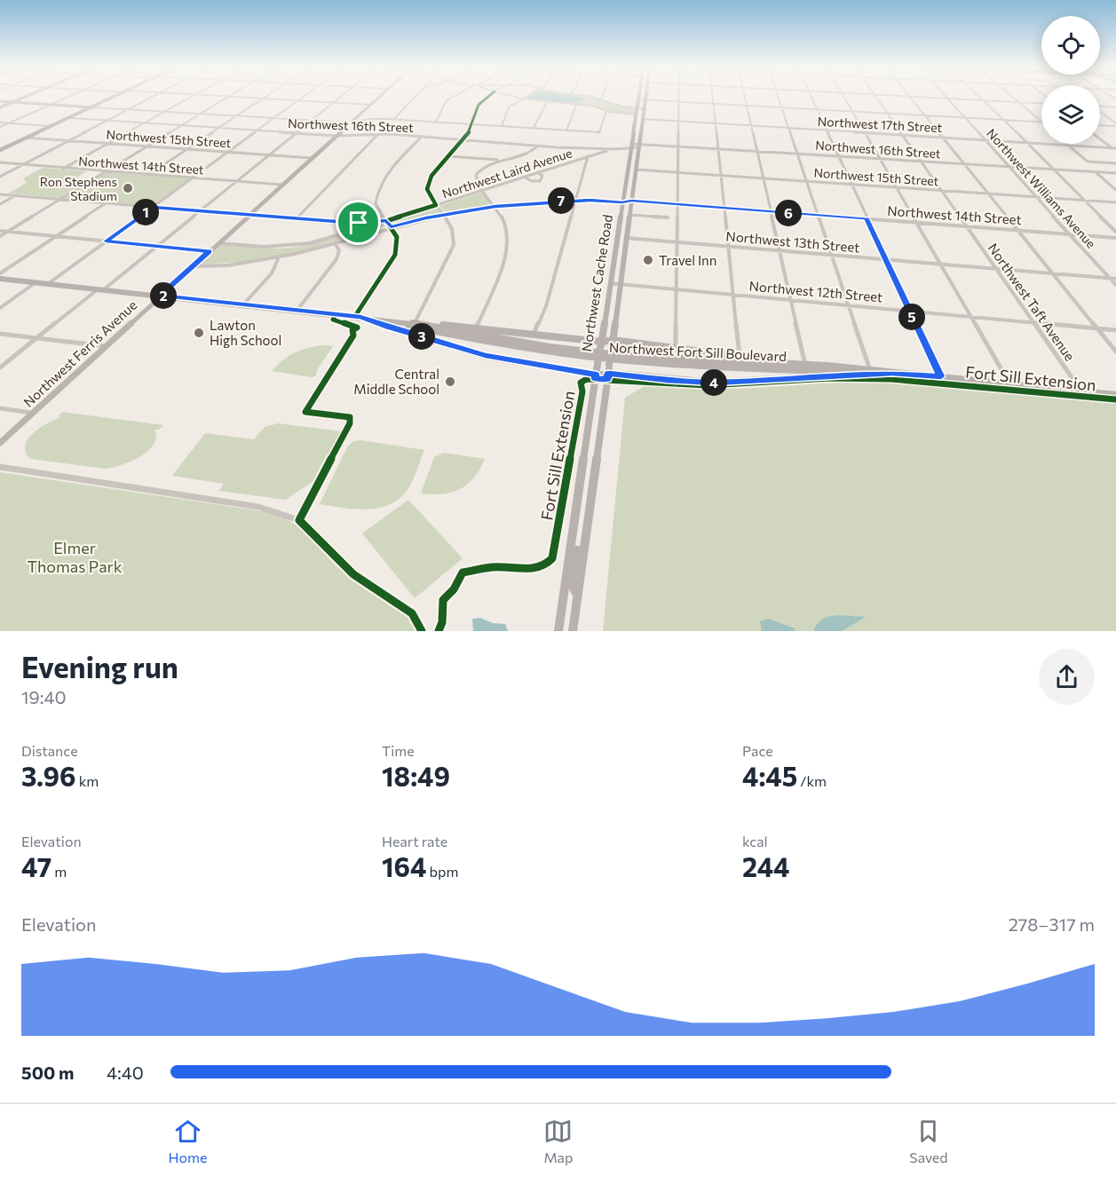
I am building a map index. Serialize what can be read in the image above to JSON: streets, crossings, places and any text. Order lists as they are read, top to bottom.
{
  "streets": {
    "main road": ["Northwest Cache Road", "Northwest Fort Sill Boulevard", "Northwest Ferris Avenue"],
    "street": [
      "Northwest 17th Street",
      "Northwest 16th Street",
      "Northwest 15th Street",
      "Northwest 14th Street",
      "Northwest Laird Avenue",
      "Northwest Williams Avenue",
      "Northwest 13th Street",
      "Northwest 12th Street",
      "Northwest Taft Avenue"
    ],
    "cycle path": ["Fort Sill Extension"]
  },
  "crossings": [
    ["Northwest 17th Street", "Northwest Williams Avenue"],
    ["Northwest 17th Street", "Northwest Cache Road"],
    ["Northwest 17th Street", "Northwest Taft Avenue"],
    ["Northwest 16th Street", "Northwest Laird Avenue"],
    ["Northwest 16th Street", "Northwest Williams Avenue"],
    ["Northwest 16th Street", "Northwest Cache Road"],
    ["Northwest 16th Street", "Northwest Taft Avenue"],
    ["Northwest 16th Street", "Northwest Ferris Avenue"],
    ["Northwest 15th Street", "Northwest Williams Avenue"],
    ["Northwest 15th Street", "Northwest Cache Road"],
    ["Northwest 15th Street", "Northwest Taft Avenue"],
    ["Northwest 15th Street", "Northwest Ferris Avenue"],
    ["Northwest 14th Street", "Northwest Williams Avenue"],
    ["Northwest 14th Street", "Northwest Cache Road"],
    ["Northwest 14th Street", "Northwest Taft Avenue"],
    ["Northwest 14th Street", "Northwest Ferris Avenue"],
    ["Northwest Laird Avenue", "Northwest Ferris Avenue"],
    ["Northwest Williams Avenue", "Northwest 13th Street"],
    ["Northwest 13th Street", "Northwest Cache Road"],
    ["Northwest 13th Street", "Northwest Taft Avenue"],
    ["Northwest Cache Road", "Northwest 12th Street"],
    ["Northwest 12th Street", "Northwest Taft Avenue"],
    ["Northwest Taft Avenue", "Northwest Fort Sill Boulevard"],
    ["Northwest Fort Sill Boulevard", "Northwest Ferris Avenue"]
  ],
  "parks": ["Elmer Thomas Park"],
  "places": [
    "Ron Stephens Stadium",
    "Travel Inn",
    "Lawton High School",
    "Central Middle School"
  ],
  "page": {
    "pins": [
      "7",
      "1",
      "6",
      "2",
      "5",
      "3",
      "4"
    ],
    "heading": ["Evening run", "19:40"],
    "stats": [
      ["Distance", "3.96 km"],
      ["Time", "18:49"],
      ["Pace", "4:45 /km"],
      ["Elevation", "47 m"],
      ["Heart rate", "164 bpm"],
      ["kcal", "244"]
    ],
    "chart": ["Elevation", "278–317 m"],
    "list": [
      {
        "name": "500 m",
        "note": "4:40"
      }
    ],
    "tabs": ["Home", "Map", "Saved"]
  }
}
